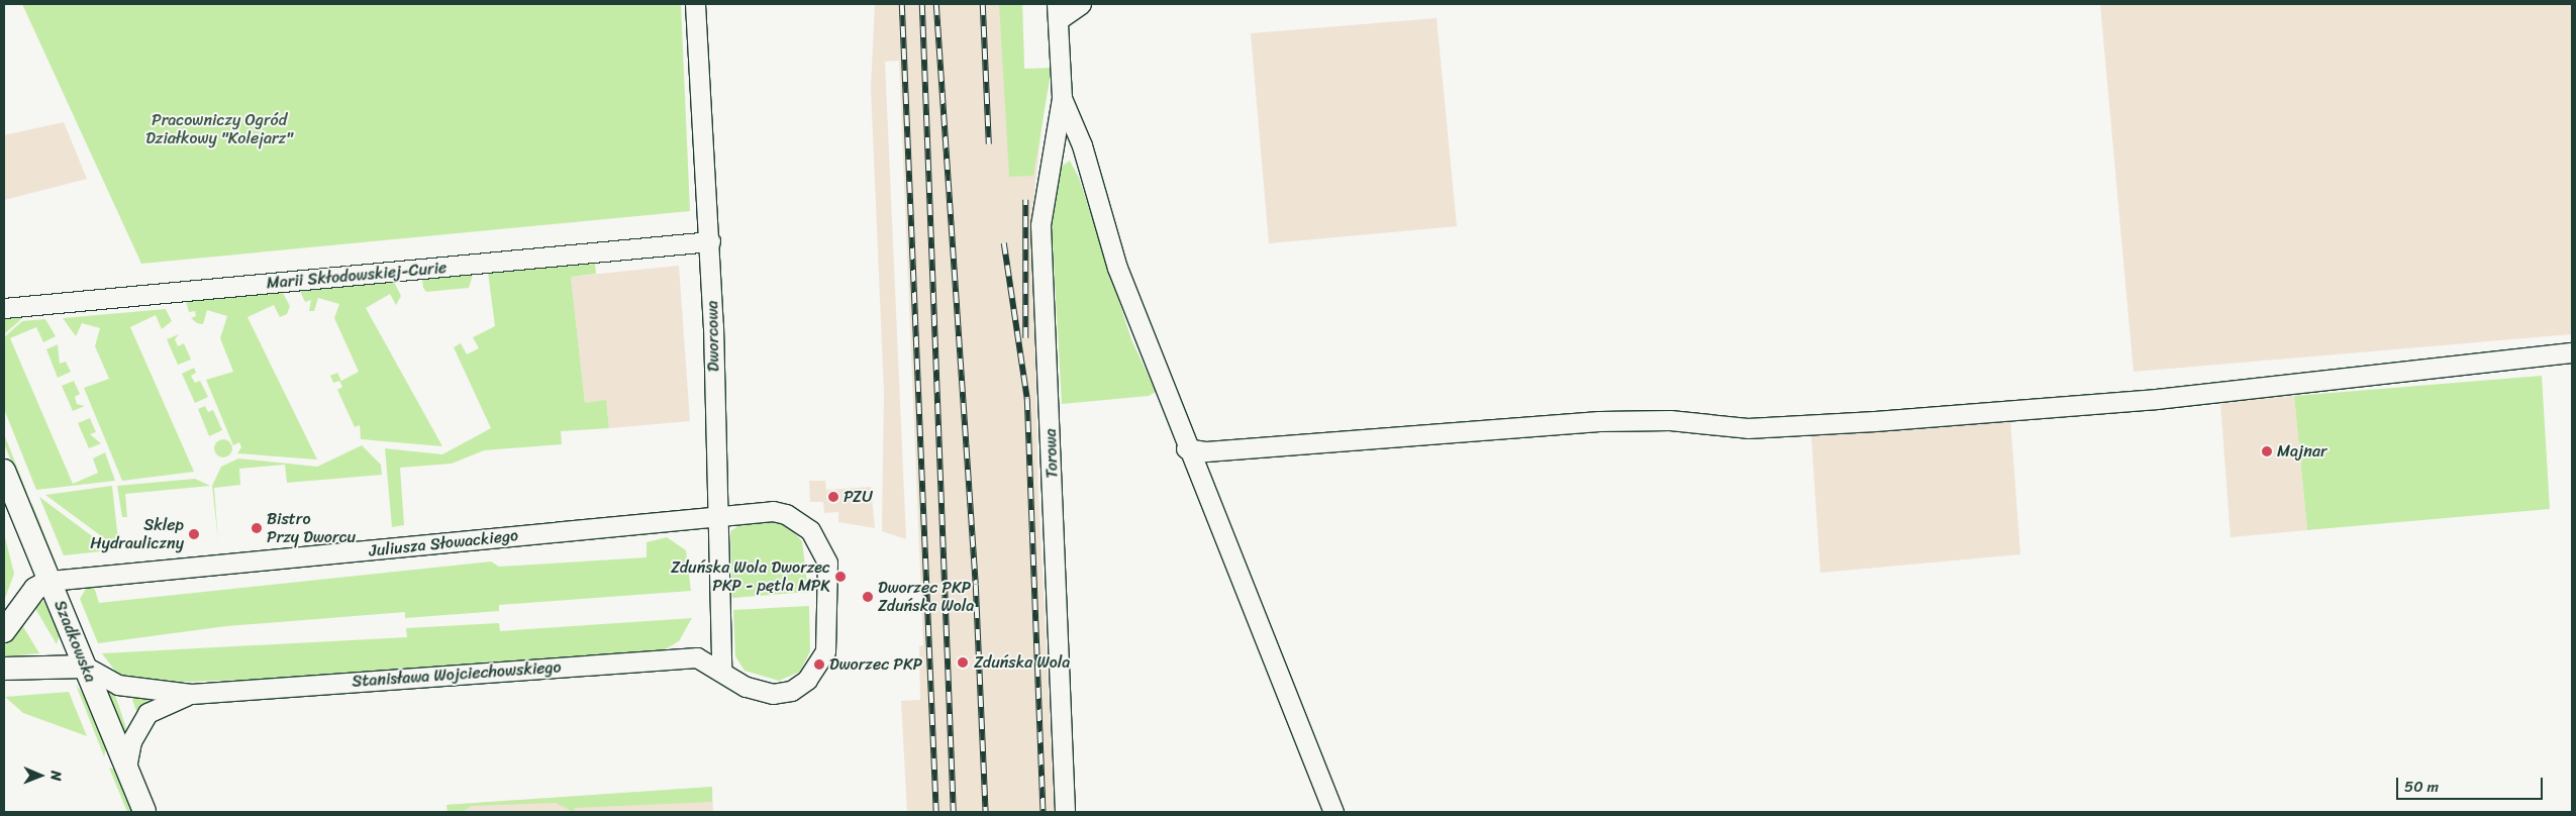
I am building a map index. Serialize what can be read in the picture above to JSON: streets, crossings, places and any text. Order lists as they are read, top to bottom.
{
  "streets": {
    "street": [
      "Marii Skłodowskiej-Curie",
      "Dworcowa",
      "Torowa",
      "Juliusza Słowackiego",
      "Szadkowska",
      "Stanisława Wojciechowskiego"
    ]
  },
  "crossings": [
    ["Marii Skłodowskiej-Curie", "Dworcowa"],
    ["Dworcowa", "Juliusza Słowackiego"],
    ["Dworcowa", "Stanisława Wojciechowskiego"],
    ["Juliusza Słowackiego", "Szadkowska"],
    ["Juliusza Słowackiego", "Stanisława Wojciechowskiego"],
    ["Szadkowska", "Stanisława Wojciechowskiego"]
  ],
  "parks": ["Pracowniczy Ogród Działkowy \"Kolejarz\""],
  "places": [
    "Majnar",
    "PZU",
    "Bistro Przy Dworcu",
    "Sklep Hydrauliczny",
    "Zduńska Wola Dworzec PKP - pętla MPK",
    "Dworzec PKP Zduńska Wola",
    "Zduńska Wola",
    "Dworzec PKP"
  ],
  "scale_bar": "50 m",
  "north": "right"
}
